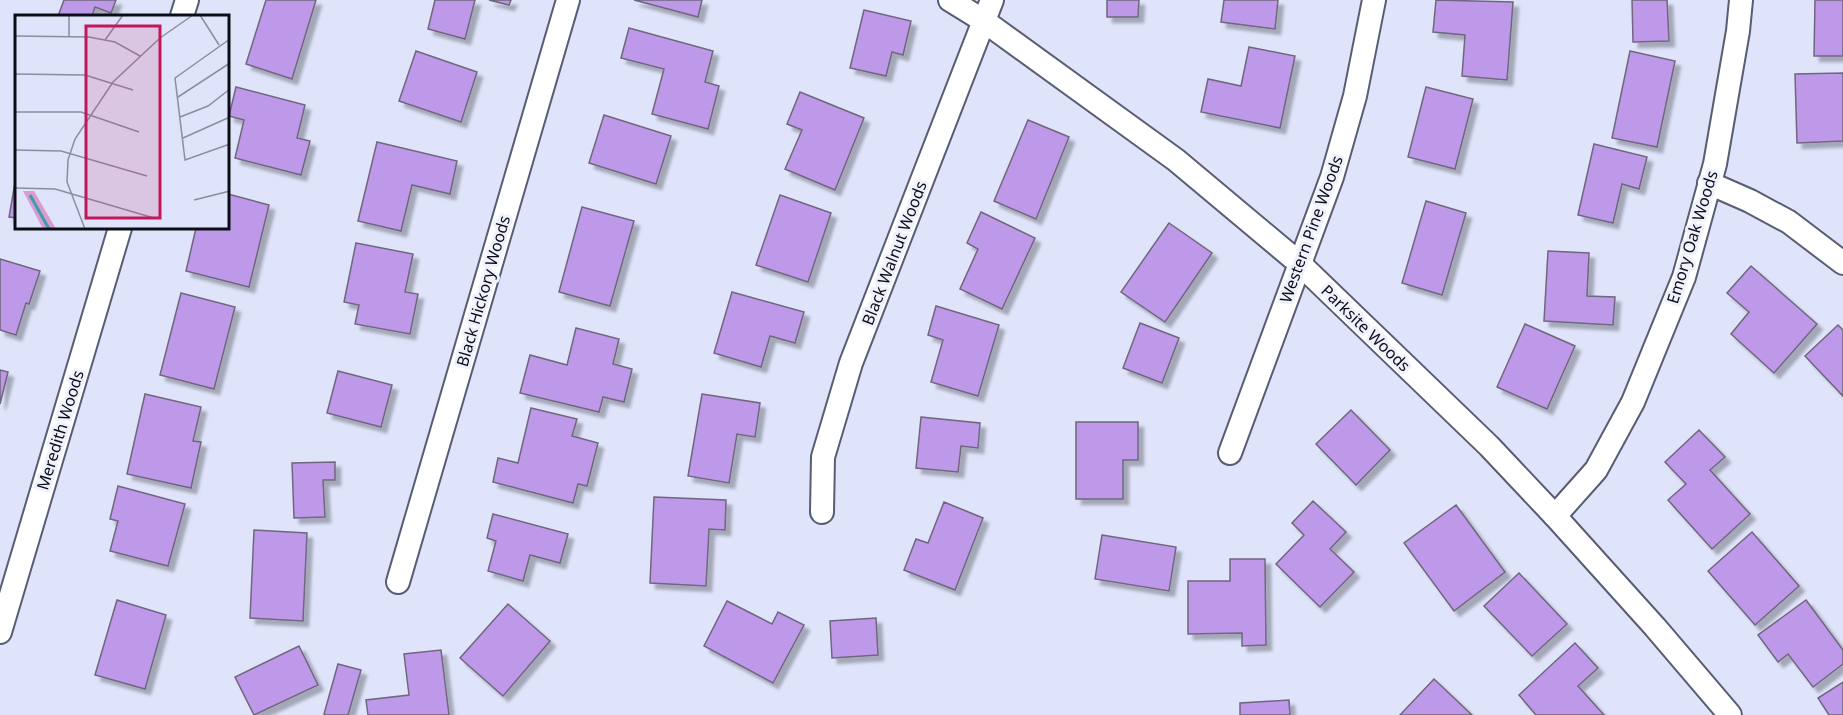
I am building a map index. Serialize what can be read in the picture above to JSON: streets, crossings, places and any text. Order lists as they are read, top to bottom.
{
  "streets": {
    "street": [
      "Western Pine Woods",
      "Emory Oak Woods",
      "Black Walnut Woods",
      "Black Hickory Woods",
      "Parksite Woods",
      "Meredith Woods"
    ]
  },
  "crossings": [
    ["Western Pine Woods", "Parksite Woods"],
    ["Emory Oak Woods", "Parksite Woods"],
    ["Black Walnut Woods", "Parksite Woods"]
  ]
}
